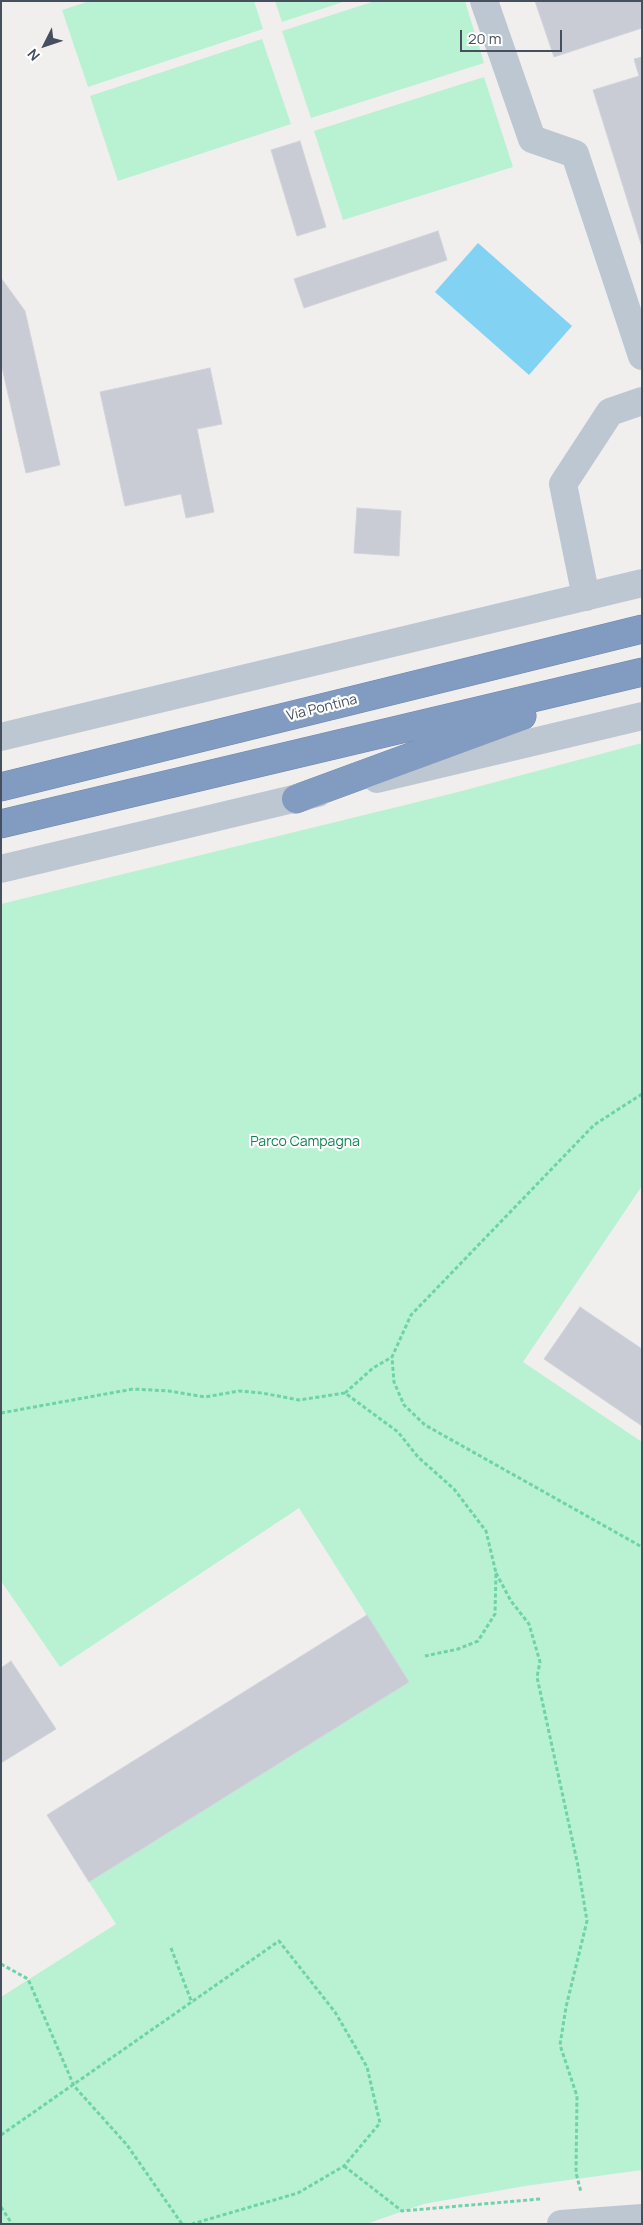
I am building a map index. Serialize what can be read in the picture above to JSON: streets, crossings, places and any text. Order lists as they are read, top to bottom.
{
  "streets": {
    "highway": ["Via Pontina"]
  },
  "parks": ["Parco Campagna"],
  "scale_bar": "20 m",
  "north": "bottom left"
}
